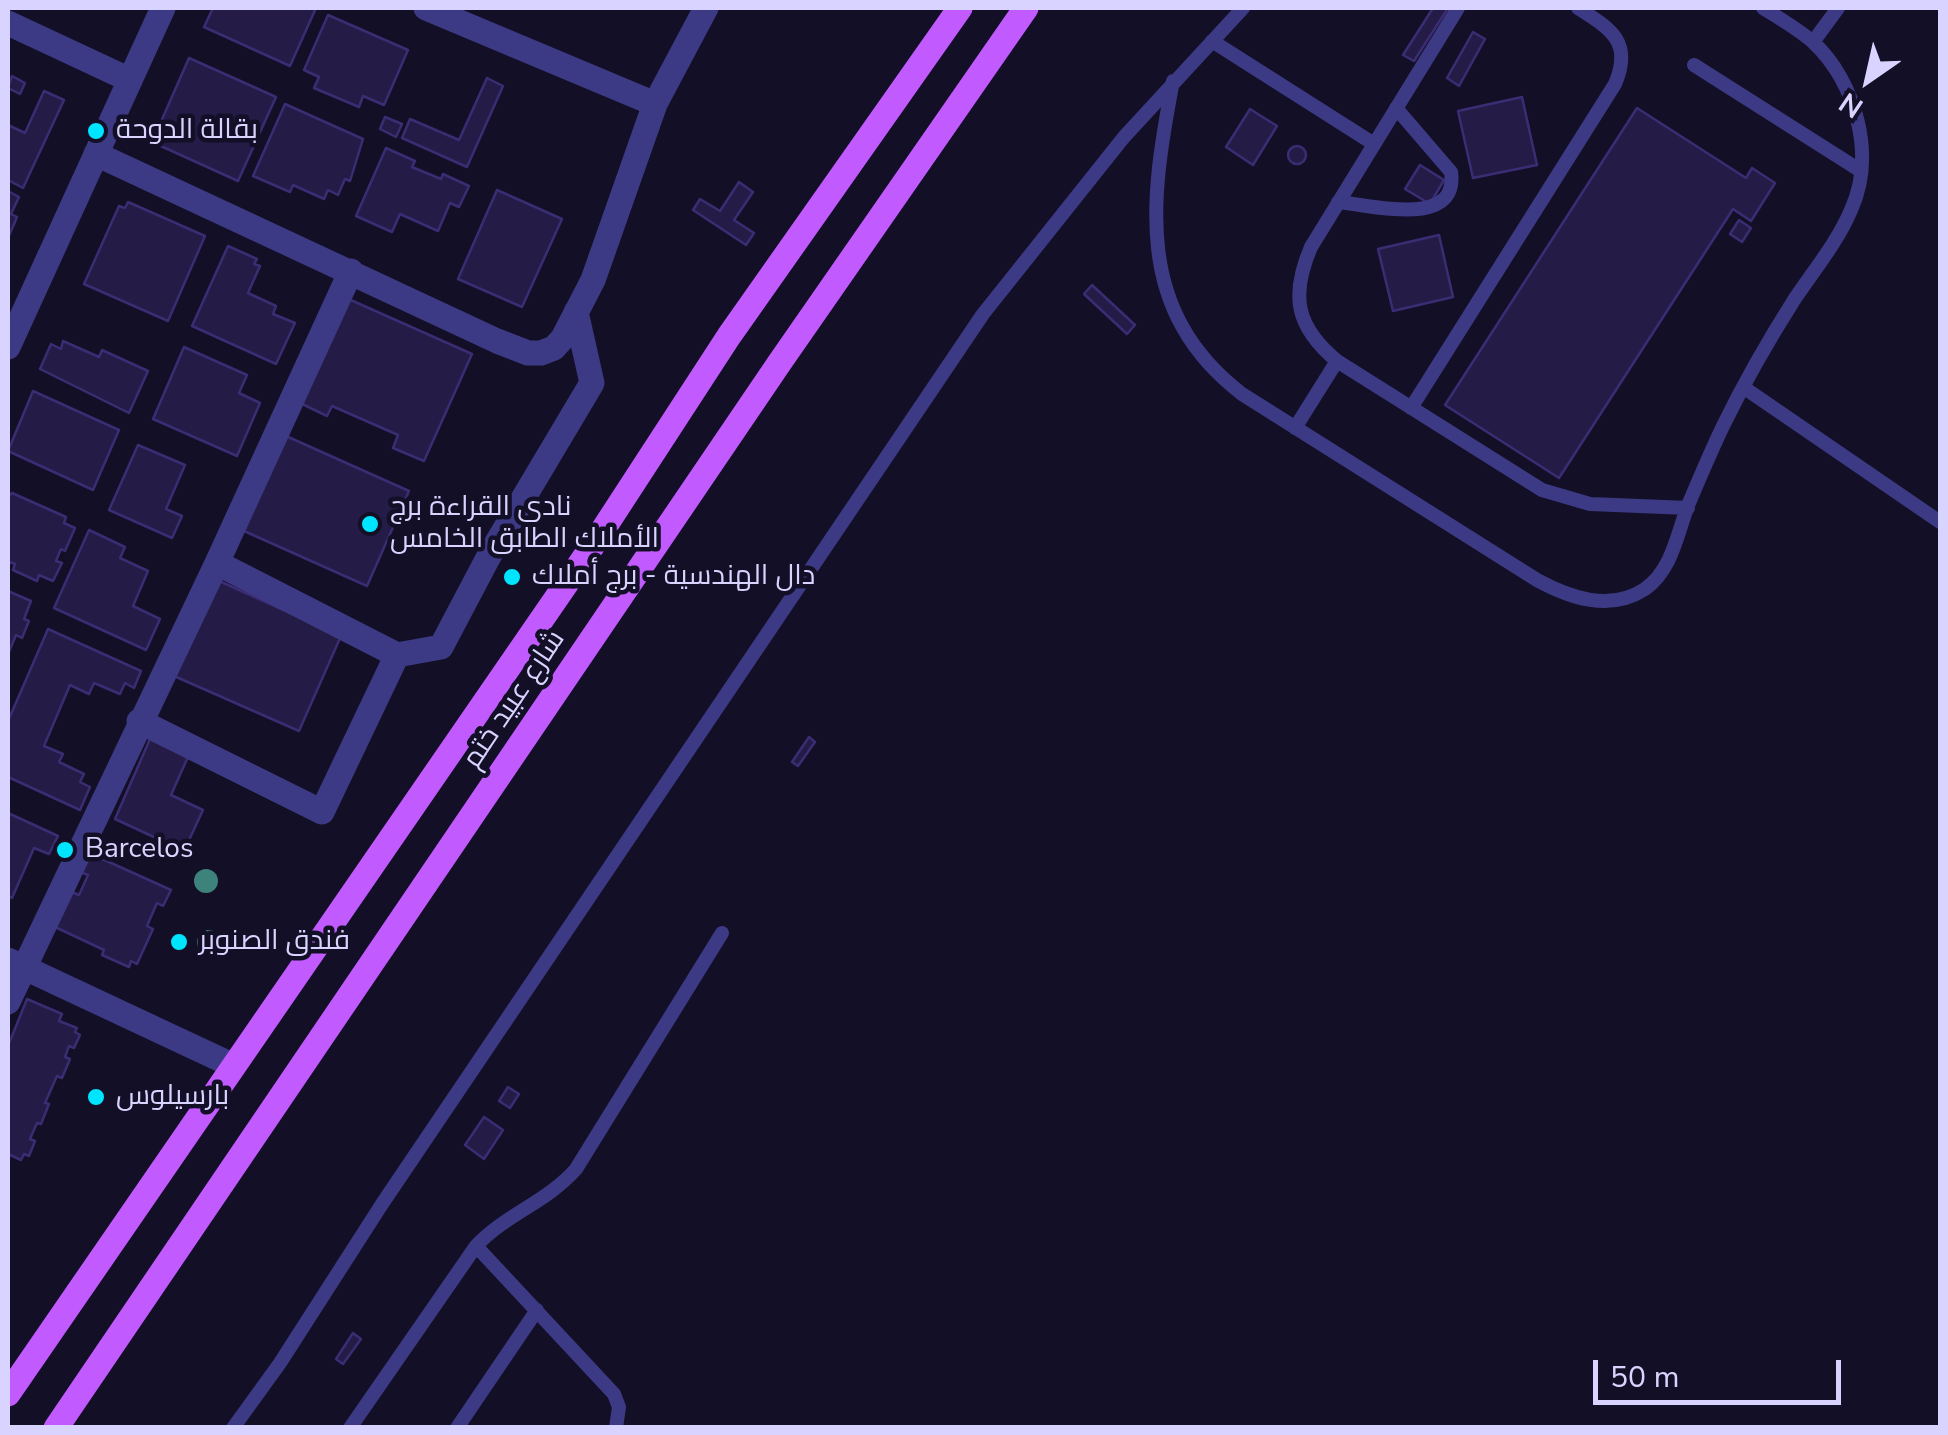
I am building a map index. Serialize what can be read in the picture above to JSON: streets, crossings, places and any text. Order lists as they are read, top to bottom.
{
  "streets": {
    "main road": ["شارع عبيد ختم"]
  },
  "places": [
    "بقالة الدوحة",
    "نادي القراءة برج الأملاك الطابق الخامس",
    "دال الهندسية - برج أملاك",
    "Barcelos",
    "فندق الصنوبر",
    "بارسيلوس"
  ],
  "scale_bar": "50 m",
  "north": "bottom left"
}
